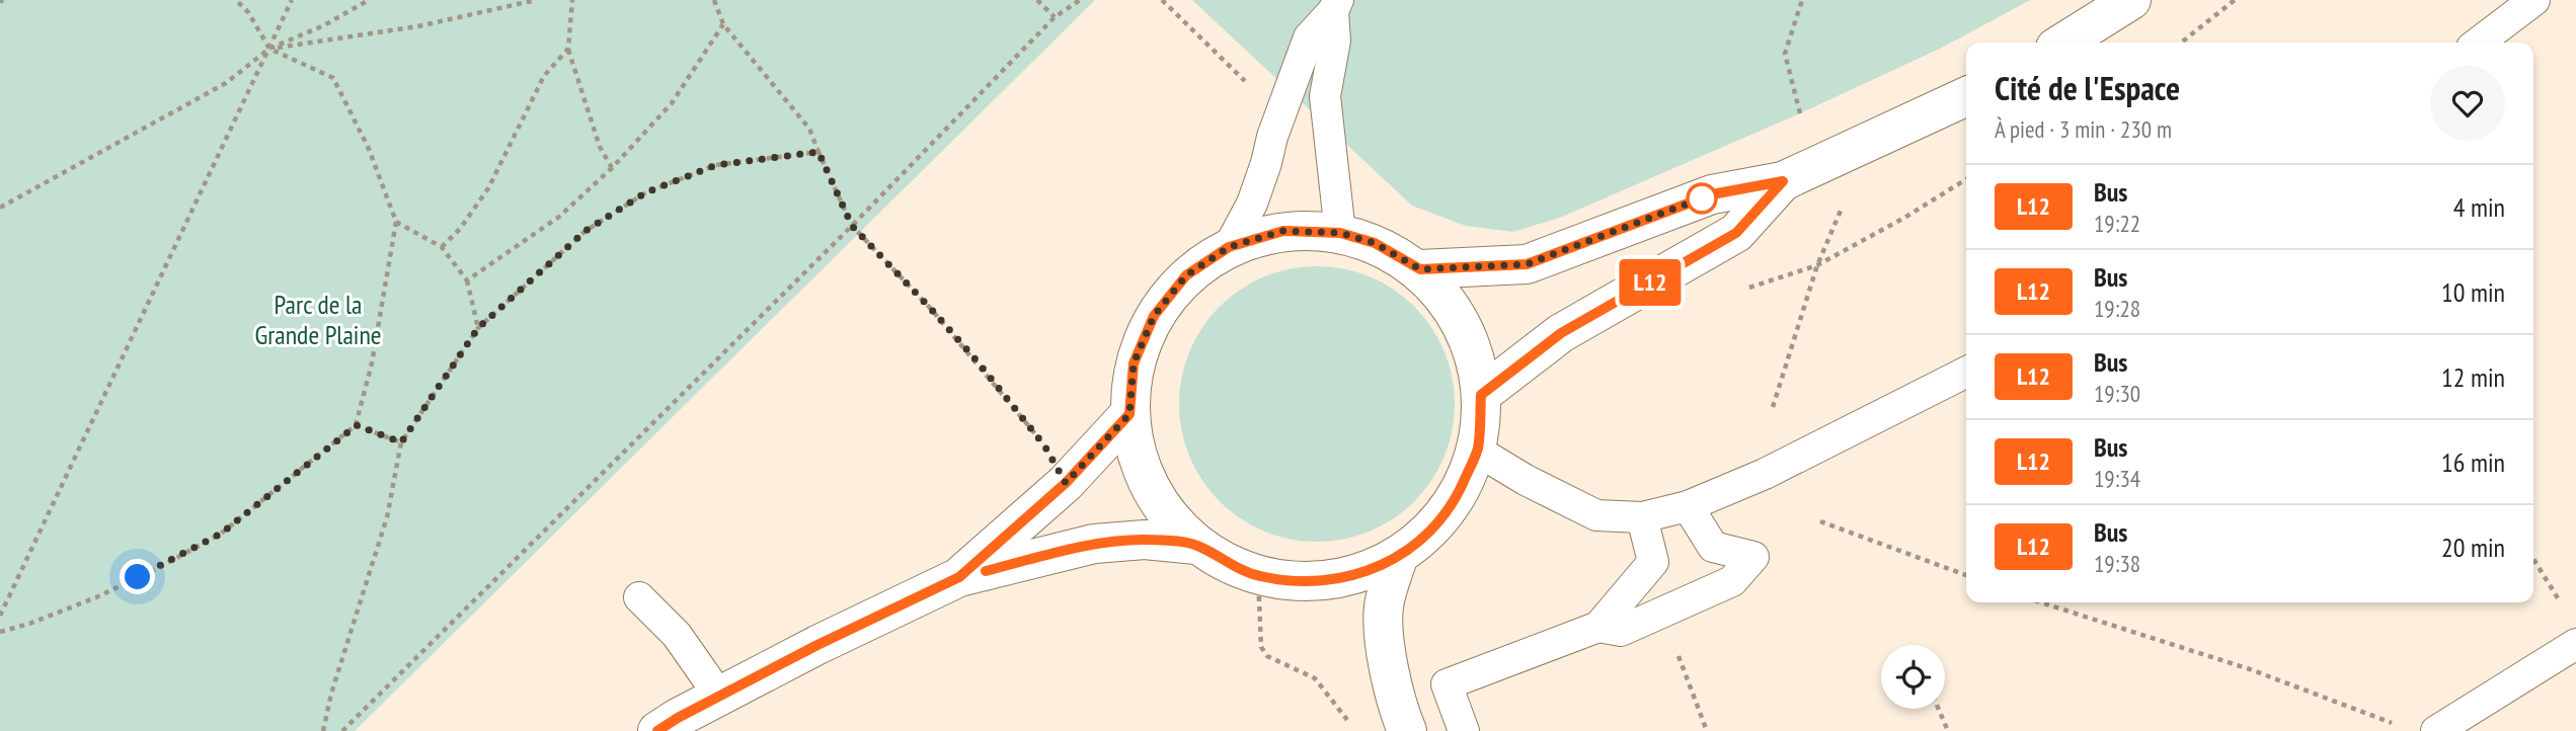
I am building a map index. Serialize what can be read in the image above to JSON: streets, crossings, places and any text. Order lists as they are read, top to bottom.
{
  "parks": ["Parc de la Grande Plaine"],
  "lines": ["bus line L12"],
  "page": {
    "on_map": "L12",
    "heading": ["Cité de l'Espace", "À pied · 3 min · 230 m"],
    "list": [
      {
        "mark": "L12",
        "name": "Bus",
        "note": "19:22",
        "value": "4 min"
      },
      {
        "mark": "L12",
        "name": "Bus",
        "note": "19:28",
        "value": "10 min"
      },
      {
        "mark": "L12",
        "name": "Bus",
        "note": "19:30",
        "value": "12 min"
      },
      {
        "mark": "L12",
        "name": "Bus",
        "note": "19:34",
        "value": "16 min"
      },
      {
        "mark": "L12",
        "name": "Bus",
        "note": "19:38",
        "value": "20 min"
      }
    ]
  }
}
